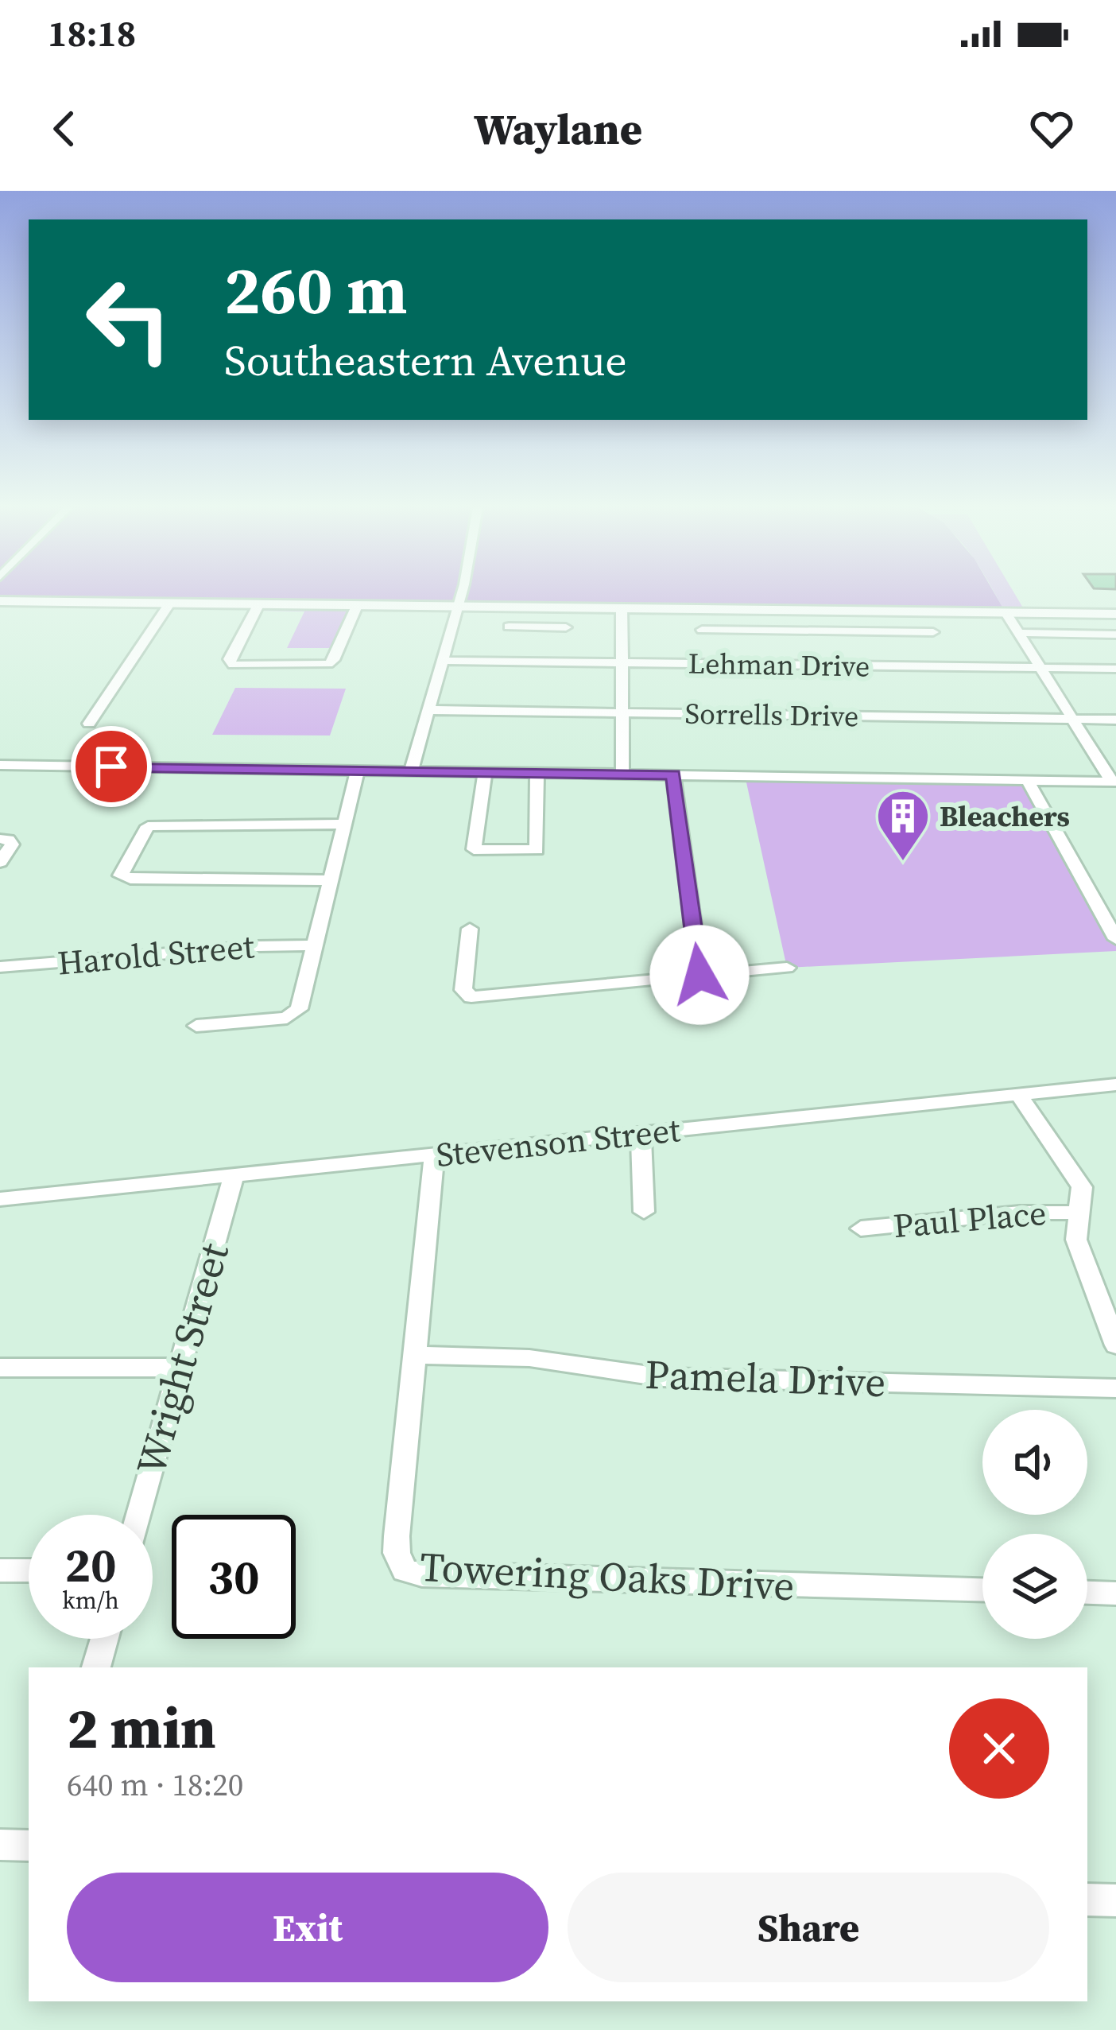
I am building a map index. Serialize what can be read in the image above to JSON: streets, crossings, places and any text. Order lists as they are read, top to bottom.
{
  "streets": {
    "street": [
      "Lehman Drive",
      "Sorrells Drive",
      "Harold Street",
      "Stevenson Street",
      "Paul Place",
      "Wright Street",
      "Pamela Drive",
      "Towering Oaks Drive"
    ]
  },
  "crossings": [
    ["Stevenson Street", "Wright Street"],
    ["Stevenson Street", "Towering Oaks Drive"],
    ["Pamela Drive", "Towering Oaks Drive"]
  ],
  "places": {
    "building": ["Bleachers"]
  },
  "page": {
    "status": "18:18",
    "header": "Waylane",
    "turn": ["260 m", "Southeastern Avenue"],
    "speed": "20 km/h",
    "limit": "30",
    "heading": ["2 min", "640 m · 18:20"],
    "buttons": ["Exit", "Share"]
  }
}
